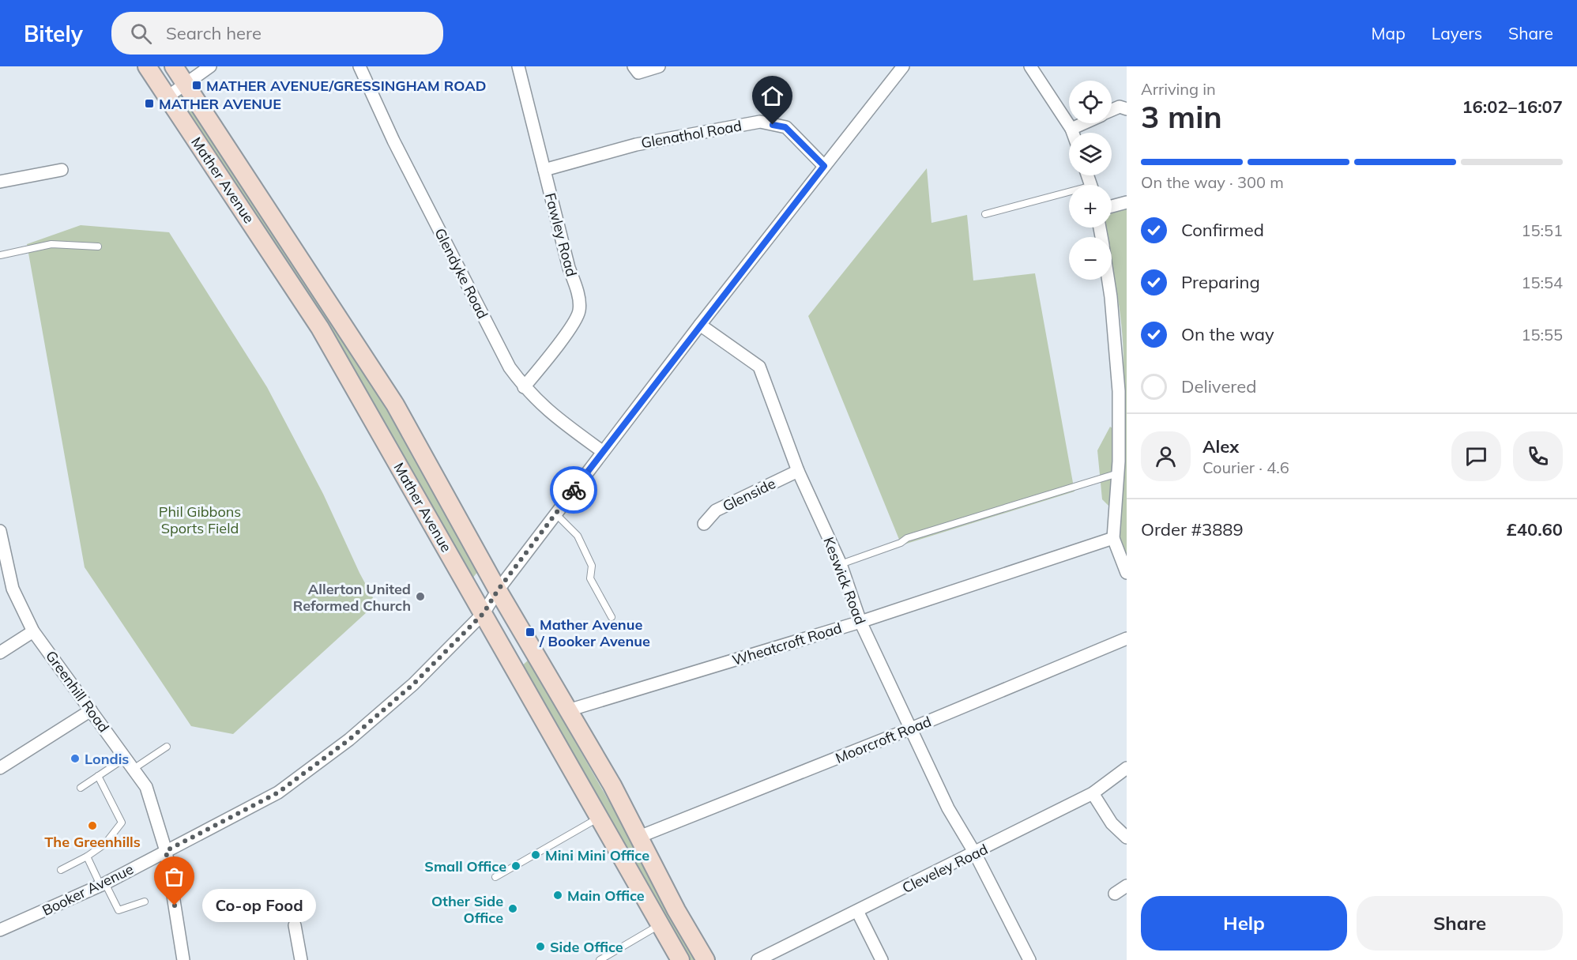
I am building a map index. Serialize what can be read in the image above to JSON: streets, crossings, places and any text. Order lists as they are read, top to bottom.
{
  "streets": {
    "main road": ["Mather Avenue"],
    "street": [
      "Glenathol Road",
      "Fawley Road",
      "Glendyke Road",
      "Glenside",
      "Keswick Road",
      "Wheatcroft Road",
      "Greenhill Road",
      "Moorcroft Road",
      "Cleveley Road",
      "Booker Avenue"
    ]
  },
  "crossings": [
    ["Glenathol Road", "Fawley Road"],
    ["Glenathol Road", "Booker Avenue"],
    ["Mather Avenue", "Wheatcroft Road"],
    ["Mather Avenue", "Moorcroft Road"],
    ["Mather Avenue", "Booker Avenue"],
    ["Fawley Road", "Glendyke Road"],
    ["Glendyke Road", "Booker Avenue"],
    ["Glenside", "Keswick Road"],
    ["Keswick Road", "Wheatcroft Road"],
    ["Keswick Road", "Moorcroft Road"],
    ["Keswick Road", "Cleveley Road"],
    ["Keswick Road", "Booker Avenue"],
    ["Greenhill Road", "Booker Avenue"]
  ],
  "parks": ["Phil Gibbons Sports Field"],
  "places": {
    "transit": ["MATHER AVENUE/GRESSINGHAM ROAD", "MATHER AVENUE", "Mather Avenue / Booker Avenue"],
    "other": [
      "Allerton United Reformed Church",
      "Londis",
      "The Greenhills",
      "Mini Mini Office",
      "Small Office",
      "Main Office",
      "Co-op Food",
      "Other Side Office",
      "Side Office"
    ]
  },
  "page": {
    "header": "Bitely",
    "search": "Search here",
    "nav": ["Map", "Layers", "Share"],
    "heading": ["3 min", "Arriving in", "16:02–16:07"],
    "panel": [
      "Alex",
      "Courier · 4.6",
      "Order #3889",
      "£40.60"
    ],
    "map_buttons": ["+", "−"],
    "bar": "On the way · 300 m",
    "list": [
      ["Confirmed", "15:51"],
      ["Preparing", "15:54"],
      ["On the way", "15:55"],
      "Delivered"
    ],
    "buttons": ["Help", "Share"],
    "bubble": "Co-op Food"
  }
}
